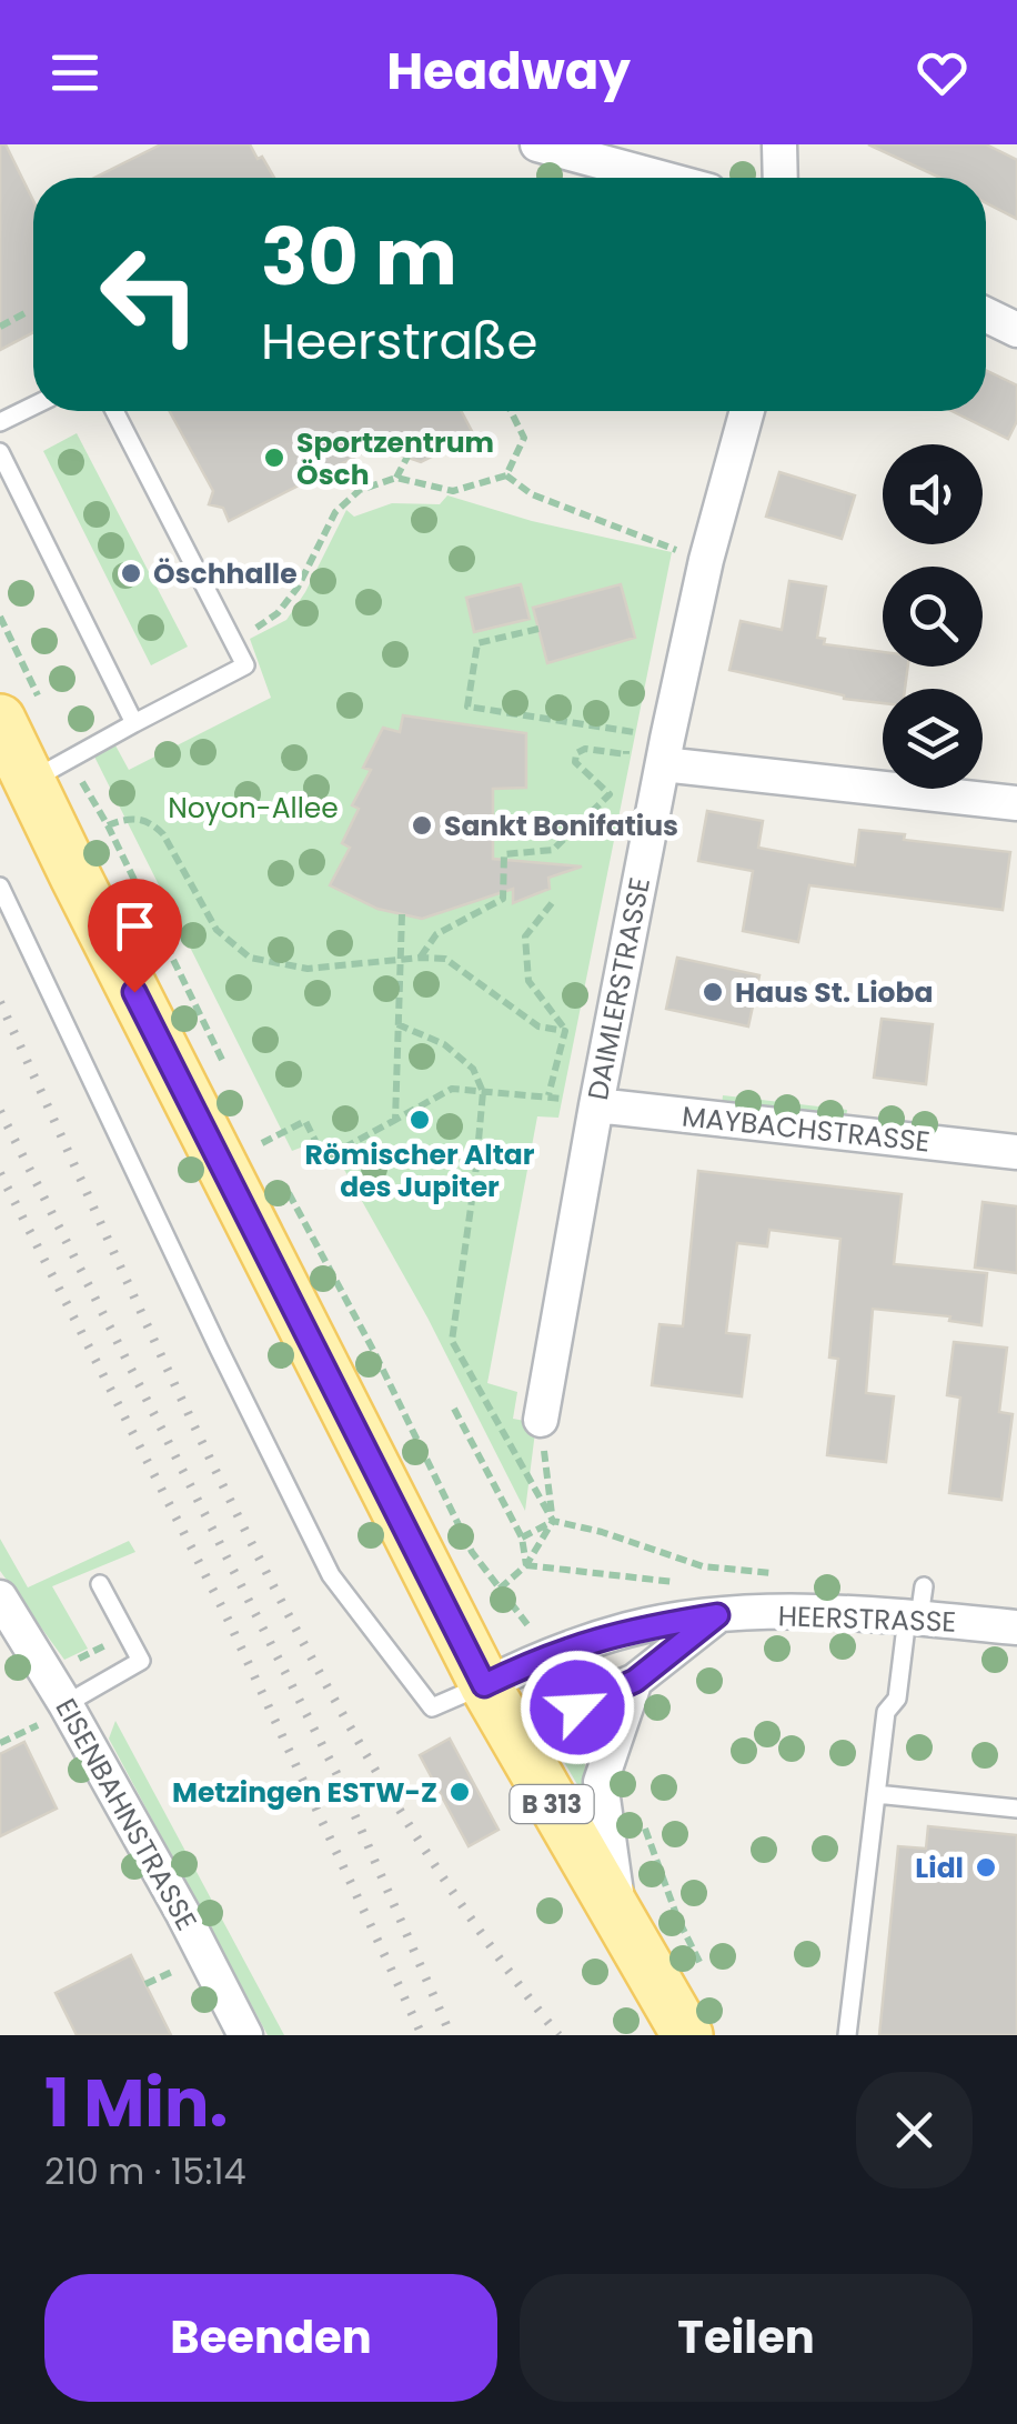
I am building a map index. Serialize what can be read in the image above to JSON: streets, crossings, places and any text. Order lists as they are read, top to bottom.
{
  "streets": {
    "main road": ["B 313"],
    "street": [
      "DAIMLERSTRASSE",
      "MAYBACHSTRASSE",
      "HEERSTRASSE",
      "EISENBAHNSTRASSE"
    ]
  },
  "crossings": [
    ["DAIMLERSTRASSE", "MAYBACHSTRASSE"],
    ["HEERSTRASSE", "B 313"]
  ],
  "parks": ["Noyon-Allee"],
  "places": [
    "Sportzentrum Ösch",
    "Öschhalle",
    "Sankt Bonifatius",
    "Haus St. Lioba",
    "Römischer Altar des Jupiter",
    "Metzingen ESTW-Z",
    "Lidl"
  ],
  "page": {
    "header": "Headway",
    "turn": ["30 m", "Heerstraße"],
    "heading": ["1 Min.", "210 m · 15:14"],
    "buttons": ["Beenden", "Teilen"]
  }
}
